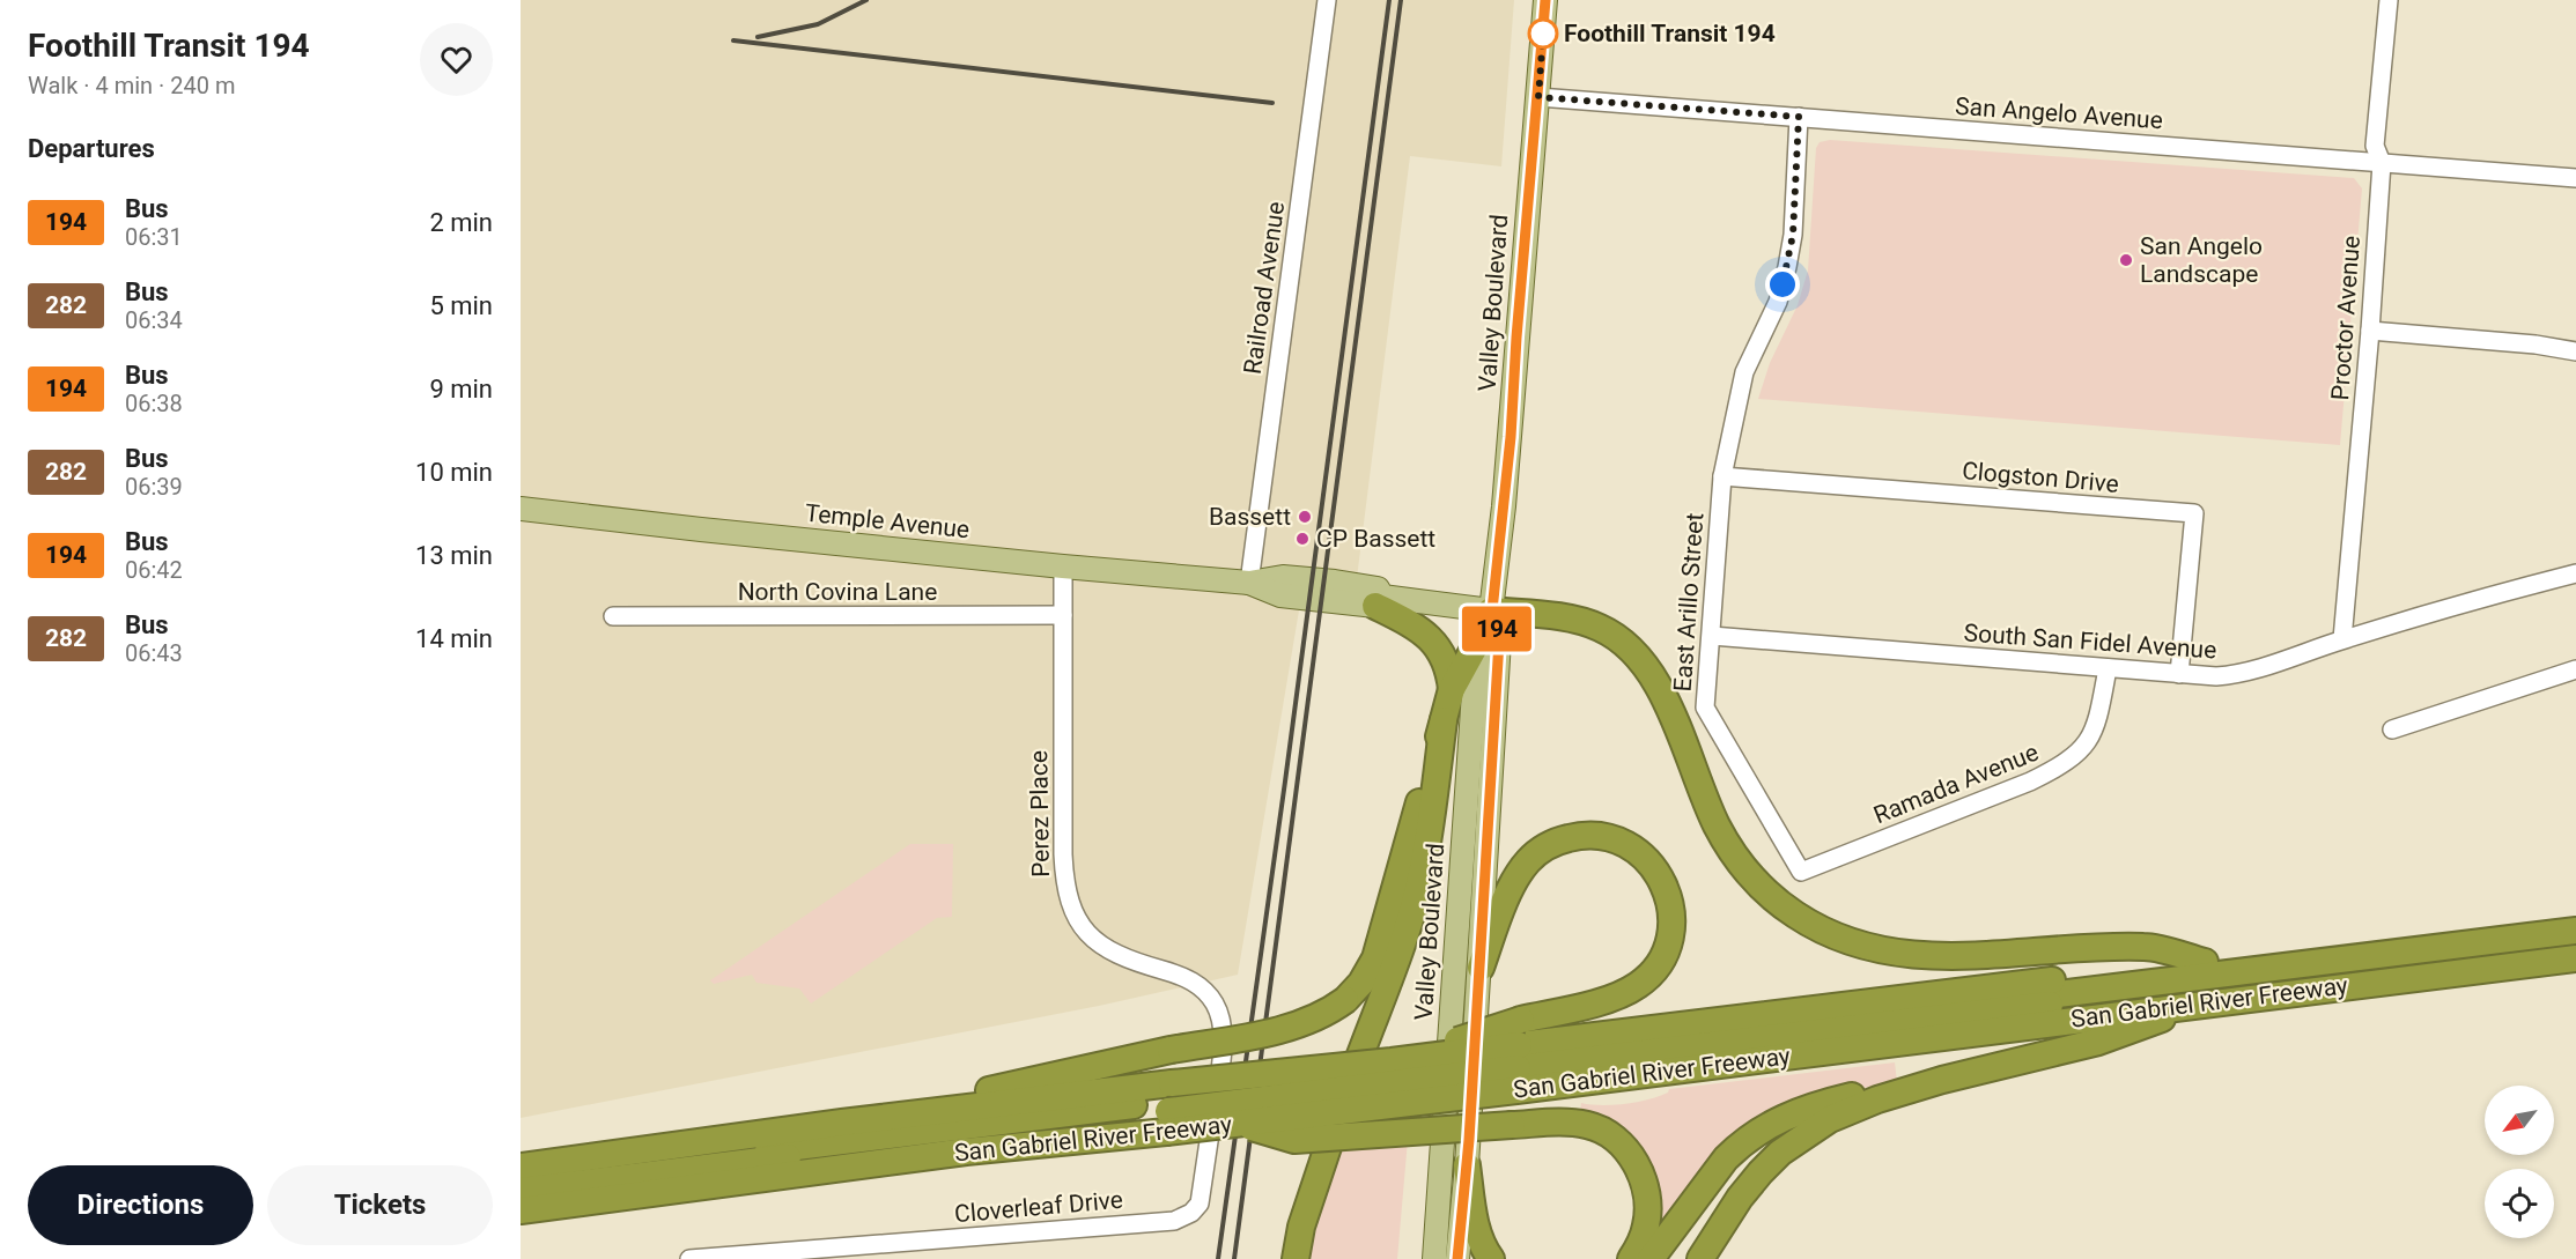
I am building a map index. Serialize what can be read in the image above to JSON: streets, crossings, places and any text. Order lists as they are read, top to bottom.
{
  "streets": {
    "highway": ["San Gabriel River Freeway"],
    "main road": ["Valley Boulevard", "Temple Avenue"],
    "street": [
      "San Angelo Avenue",
      "Railroad Avenue",
      "Proctor Avenue",
      "Clogston Drive",
      "North Covina Lane",
      "East Arillo Street",
      "South San Fidel Avenue",
      "Ramada Avenue",
      "Perez Place",
      "Cloverleaf Drive"
    ]
  },
  "crossings": [
    ["San Angelo Avenue", "Valley Boulevard"],
    ["San Angelo Avenue", "Proctor Avenue"],
    ["San Angelo Avenue", "East Arillo Street"],
    ["Railroad Avenue", "Temple Avenue"],
    ["Valley Boulevard", "Temple Avenue"],
    ["Proctor Avenue", "South San Fidel Avenue"],
    ["Clogston Drive", "East Arillo Street"],
    ["Clogston Drive", "South San Fidel Avenue"],
    ["Temple Avenue", "Perez Place"],
    ["North Covina Lane", "Perez Place"],
    ["East Arillo Street", "South San Fidel Avenue"],
    ["East Arillo Street", "Ramada Avenue"],
    ["South San Fidel Avenue", "Ramada Avenue"],
    ["Perez Place", "Cloverleaf Drive"]
  ],
  "places": [
    "Foothill Transit 194",
    "San Angelo Landscape",
    "Bassett",
    "CP Bassett"
  ],
  "lines": ["bus line 194"],
  "north": "bottom left",
  "page": {
    "heading": [
      ["Foothill Transit 194", "Walk · 4 min · 240 m"],
      "Departures"
    ],
    "on_map": "194",
    "list": [
      {
        "mark": "194",
        "name": "Bus",
        "note": "06:31",
        "value": "2 min"
      },
      {
        "mark": "282",
        "name": "Bus",
        "note": "06:34",
        "value": "5 min"
      },
      {
        "mark": "194",
        "name": "Bus",
        "note": "06:38",
        "value": "9 min"
      },
      {
        "mark": "282",
        "name": "Bus",
        "note": "06:39",
        "value": "10 min"
      },
      {
        "mark": "194",
        "name": "Bus",
        "note": "06:42",
        "value": "13 min"
      },
      {
        "mark": "282",
        "name": "Bus",
        "note": "06:43",
        "value": "14 min"
      }
    ],
    "buttons": ["Directions", "Tickets"]
  }
}
